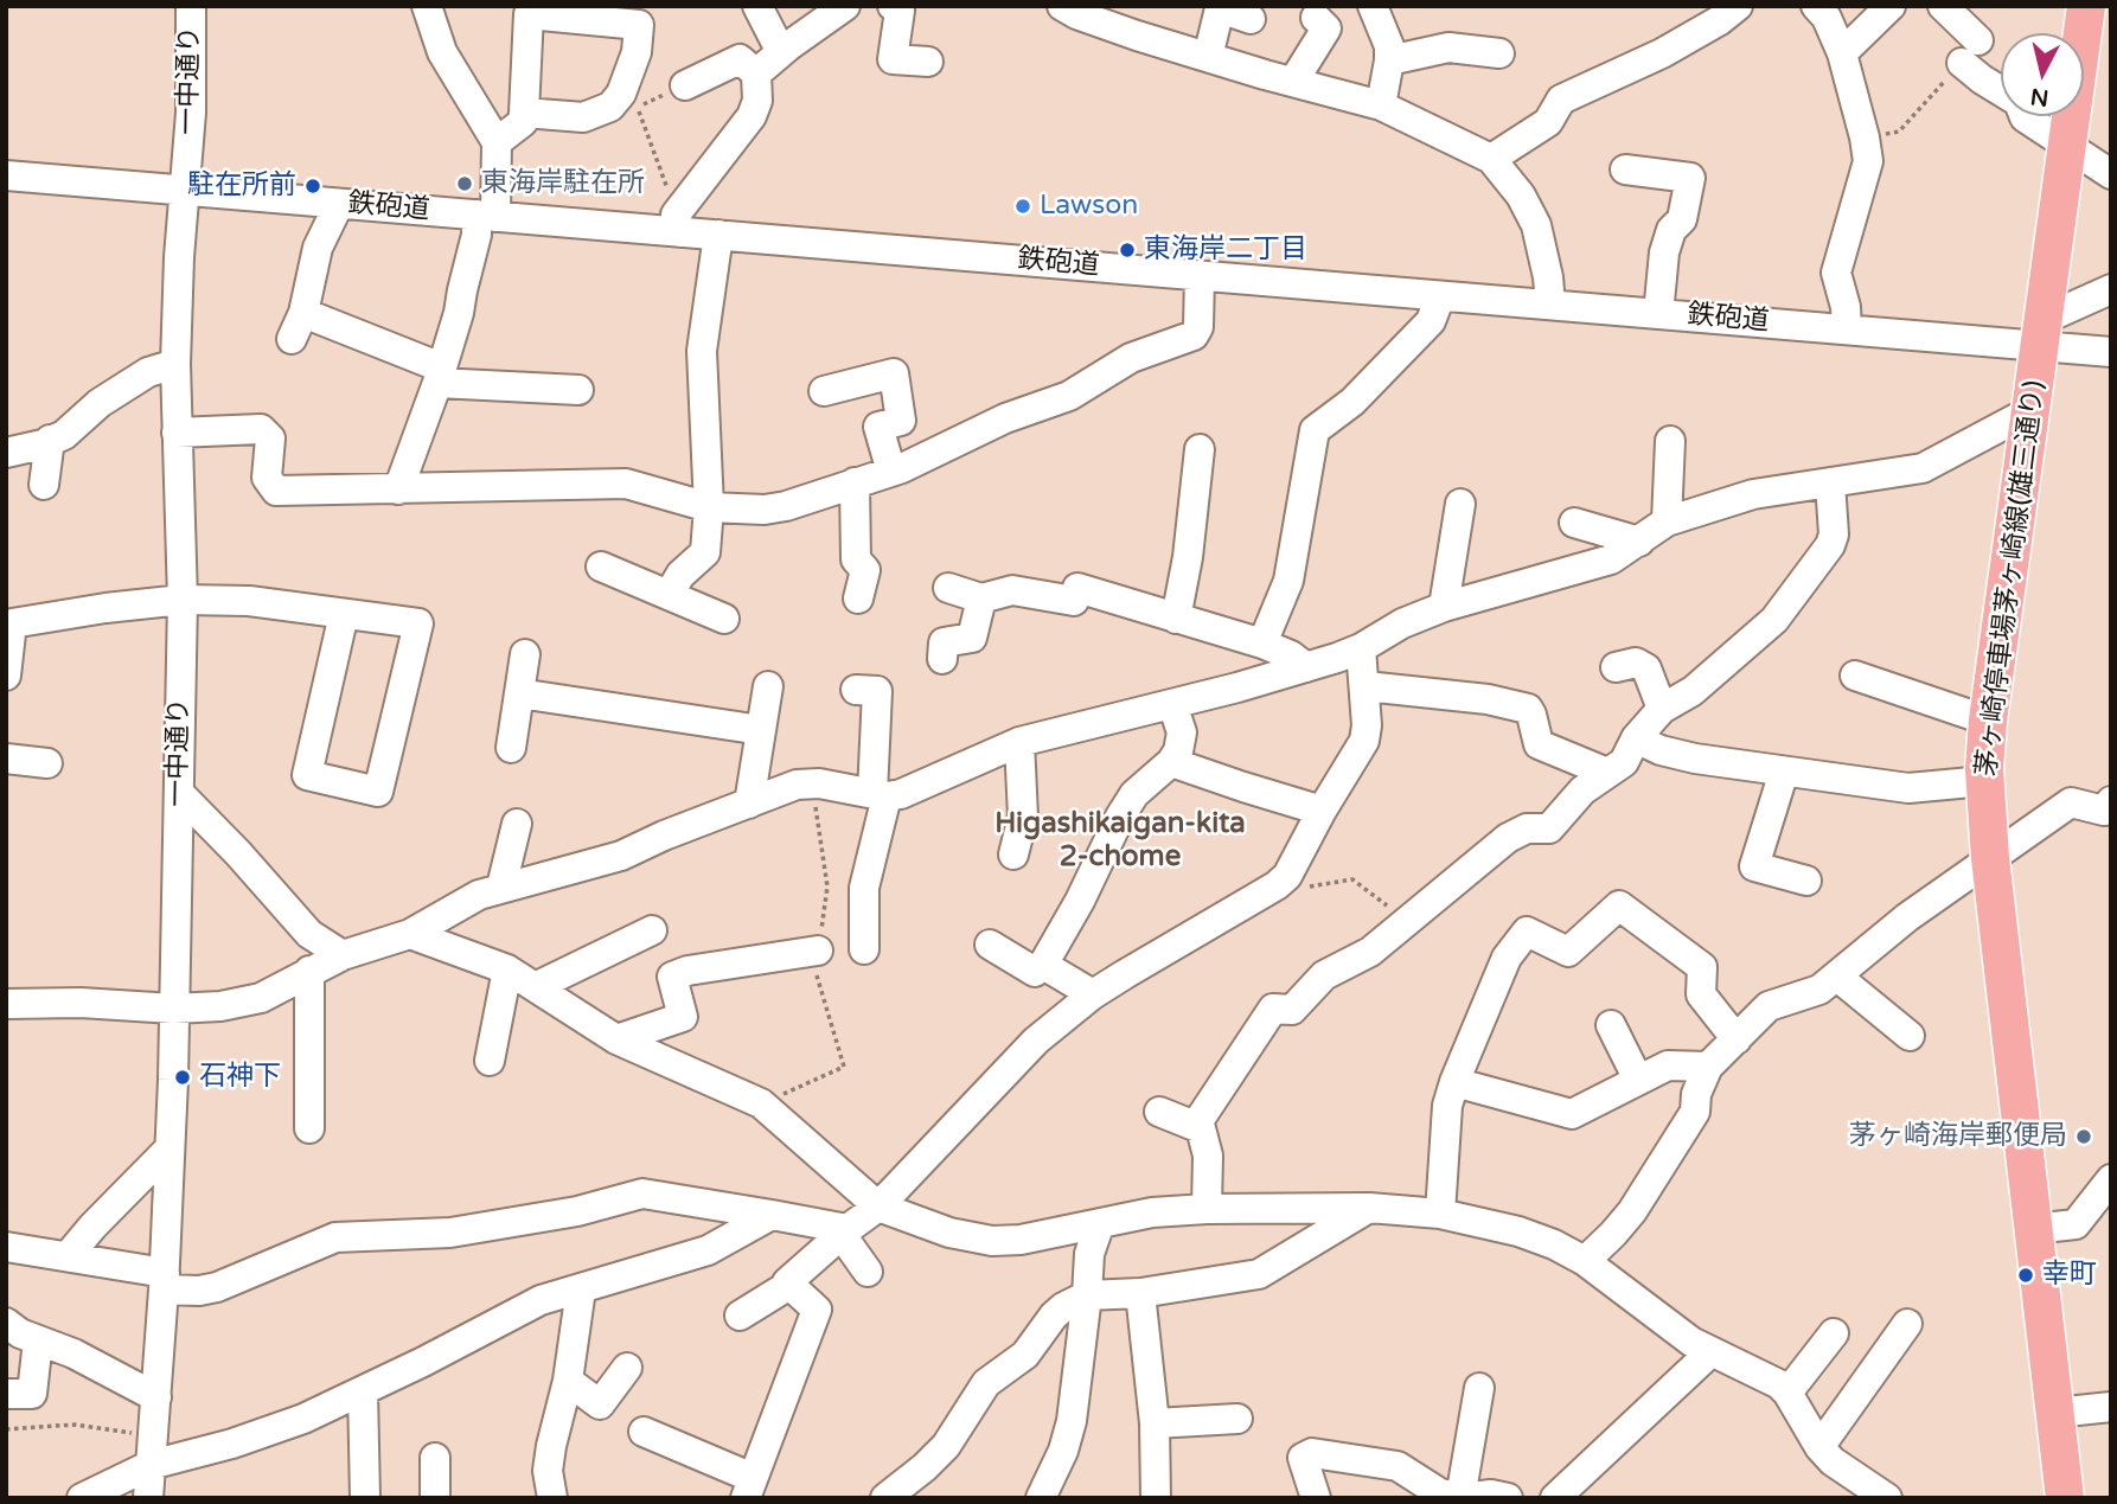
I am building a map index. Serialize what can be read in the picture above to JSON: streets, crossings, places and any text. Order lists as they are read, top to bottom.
{
  "streets": {
    "main road": ["茅ヶ崎停車場茅ヶ崎線(雄三通り)"],
    "street": ["一中通り", "鉄砲道"]
  },
  "crossings": [
    ["一中通り", "鉄砲道"],
    ["鉄砲道", "茅ヶ崎停車場茅ヶ崎線(雄三通り)"]
  ],
  "districts": ["Higashikaigan-kita 2-chome"],
  "places": [
    "東海岸駐在所",
    "駐在所前",
    "Lawson",
    "東海岸二丁目",
    "石神下",
    "茅ヶ崎海岸郵便局",
    "幸町"
  ],
  "north": "bottom"
}
